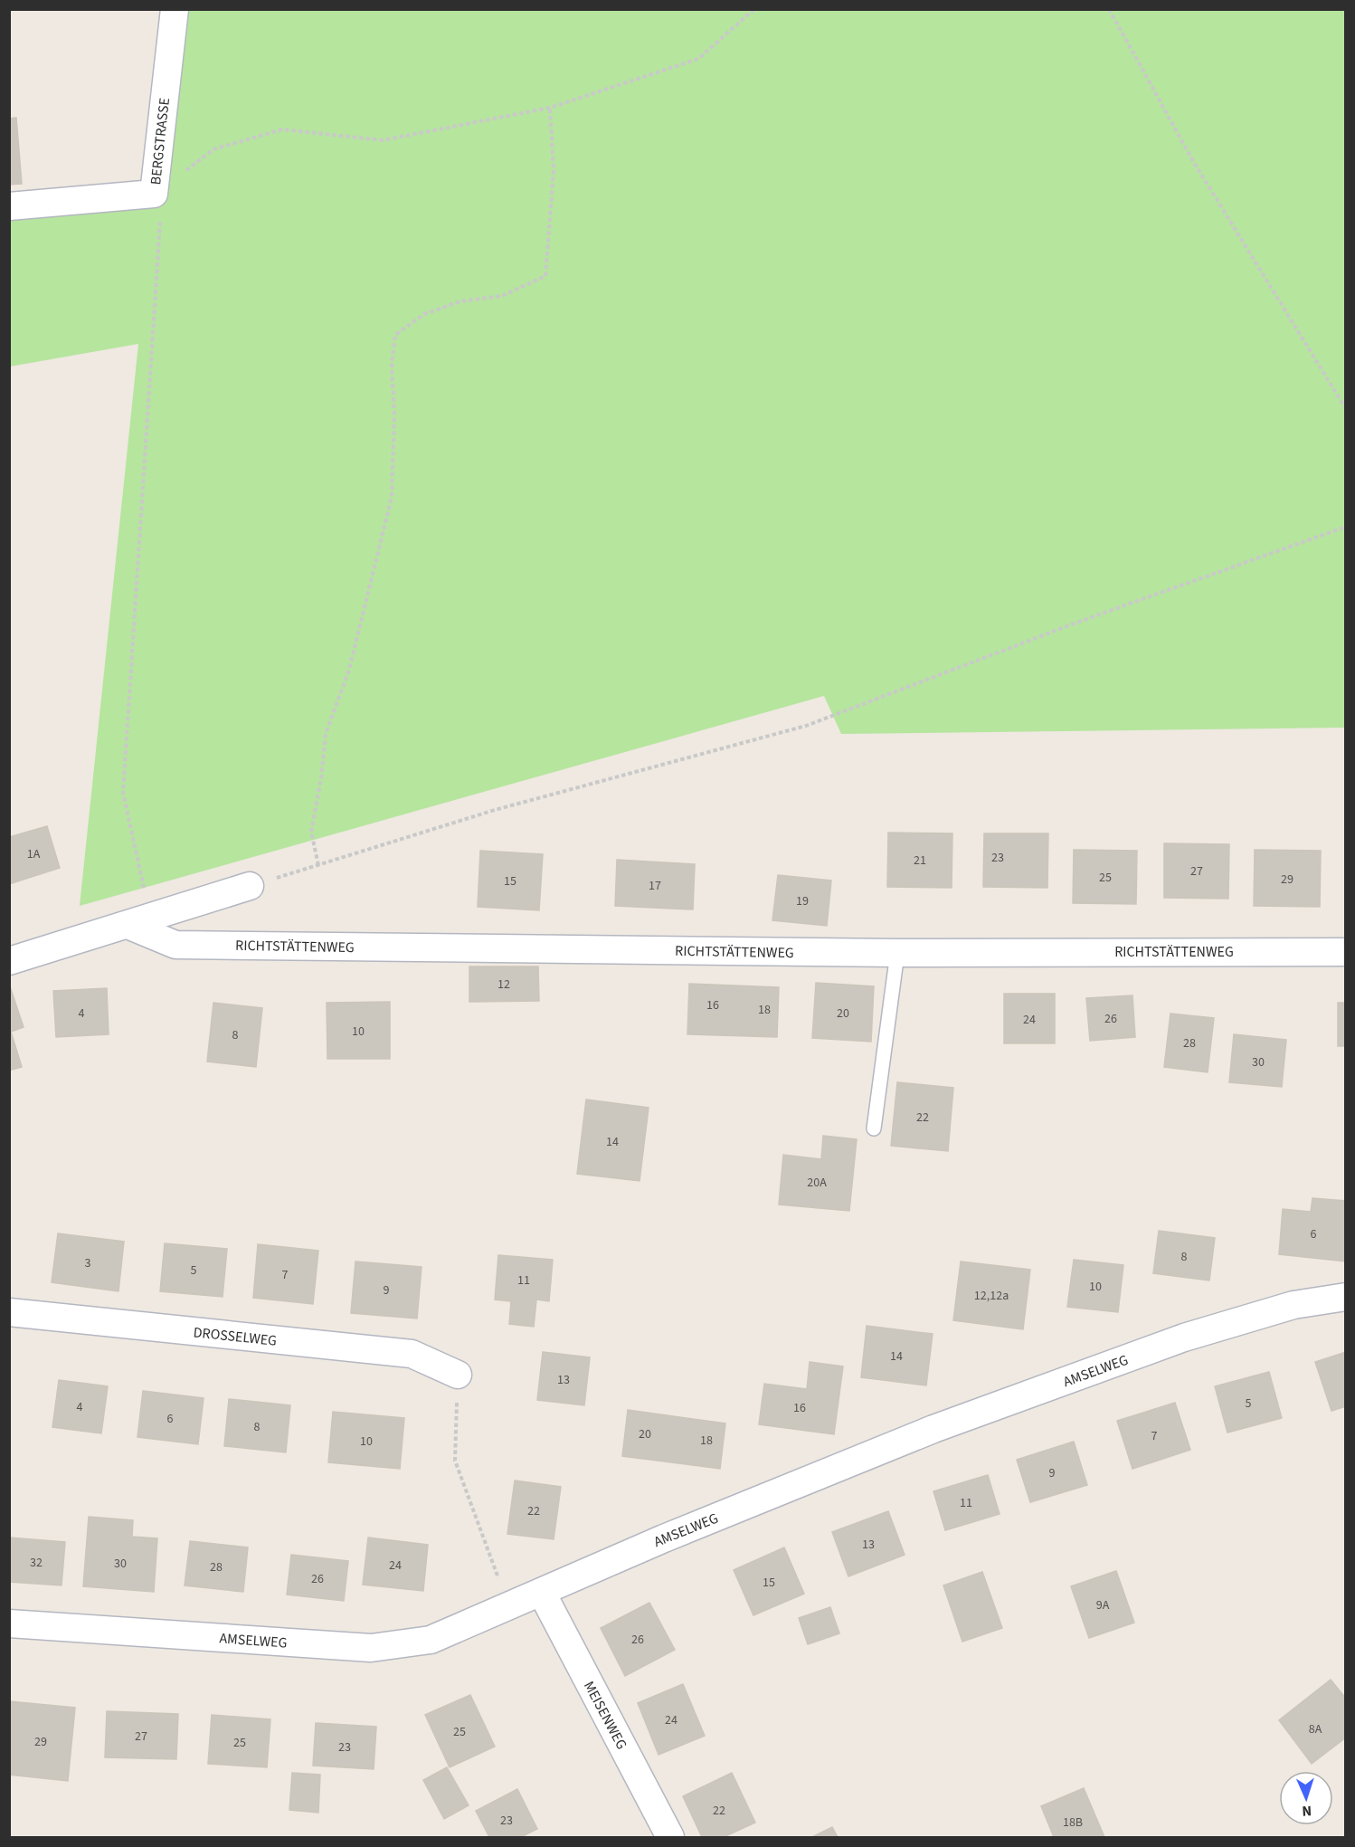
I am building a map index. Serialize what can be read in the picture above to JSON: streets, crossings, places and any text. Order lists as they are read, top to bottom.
{
  "streets": {
    "street": [
      "BERGSTRASSE",
      "RICHTSTÄTTENWEG",
      "DROSSELWEG",
      "AMSELWEG",
      "MEISENWEG"
    ]
  },
  "crossings": [
    ["AMSELWEG", "MEISENWEG"]
  ],
  "house_numbers": [
    "1A",
    "23",
    "21",
    "27",
    "25",
    "29",
    "15",
    "17",
    "19",
    "12",
    "16",
    "18",
    "4",
    "20",
    "26",
    "24",
    "10",
    "8",
    "28",
    "30",
    "22",
    "14",
    "20A",
    "6",
    "8",
    "3",
    "5",
    "7",
    "11",
    "10",
    "9",
    "12,12a",
    "14",
    "13",
    "5",
    "4",
    "16",
    "6",
    "8",
    "20",
    "7",
    "18",
    "10",
    "9",
    "11",
    "22",
    "13",
    "32",
    "30",
    "24",
    "28",
    "26",
    "15",
    "9A",
    "26",
    "24",
    "8A",
    "25",
    "27",
    "29",
    "25",
    "23",
    "22",
    "23",
    "18B"
  ],
  "north": "bottom"
}
